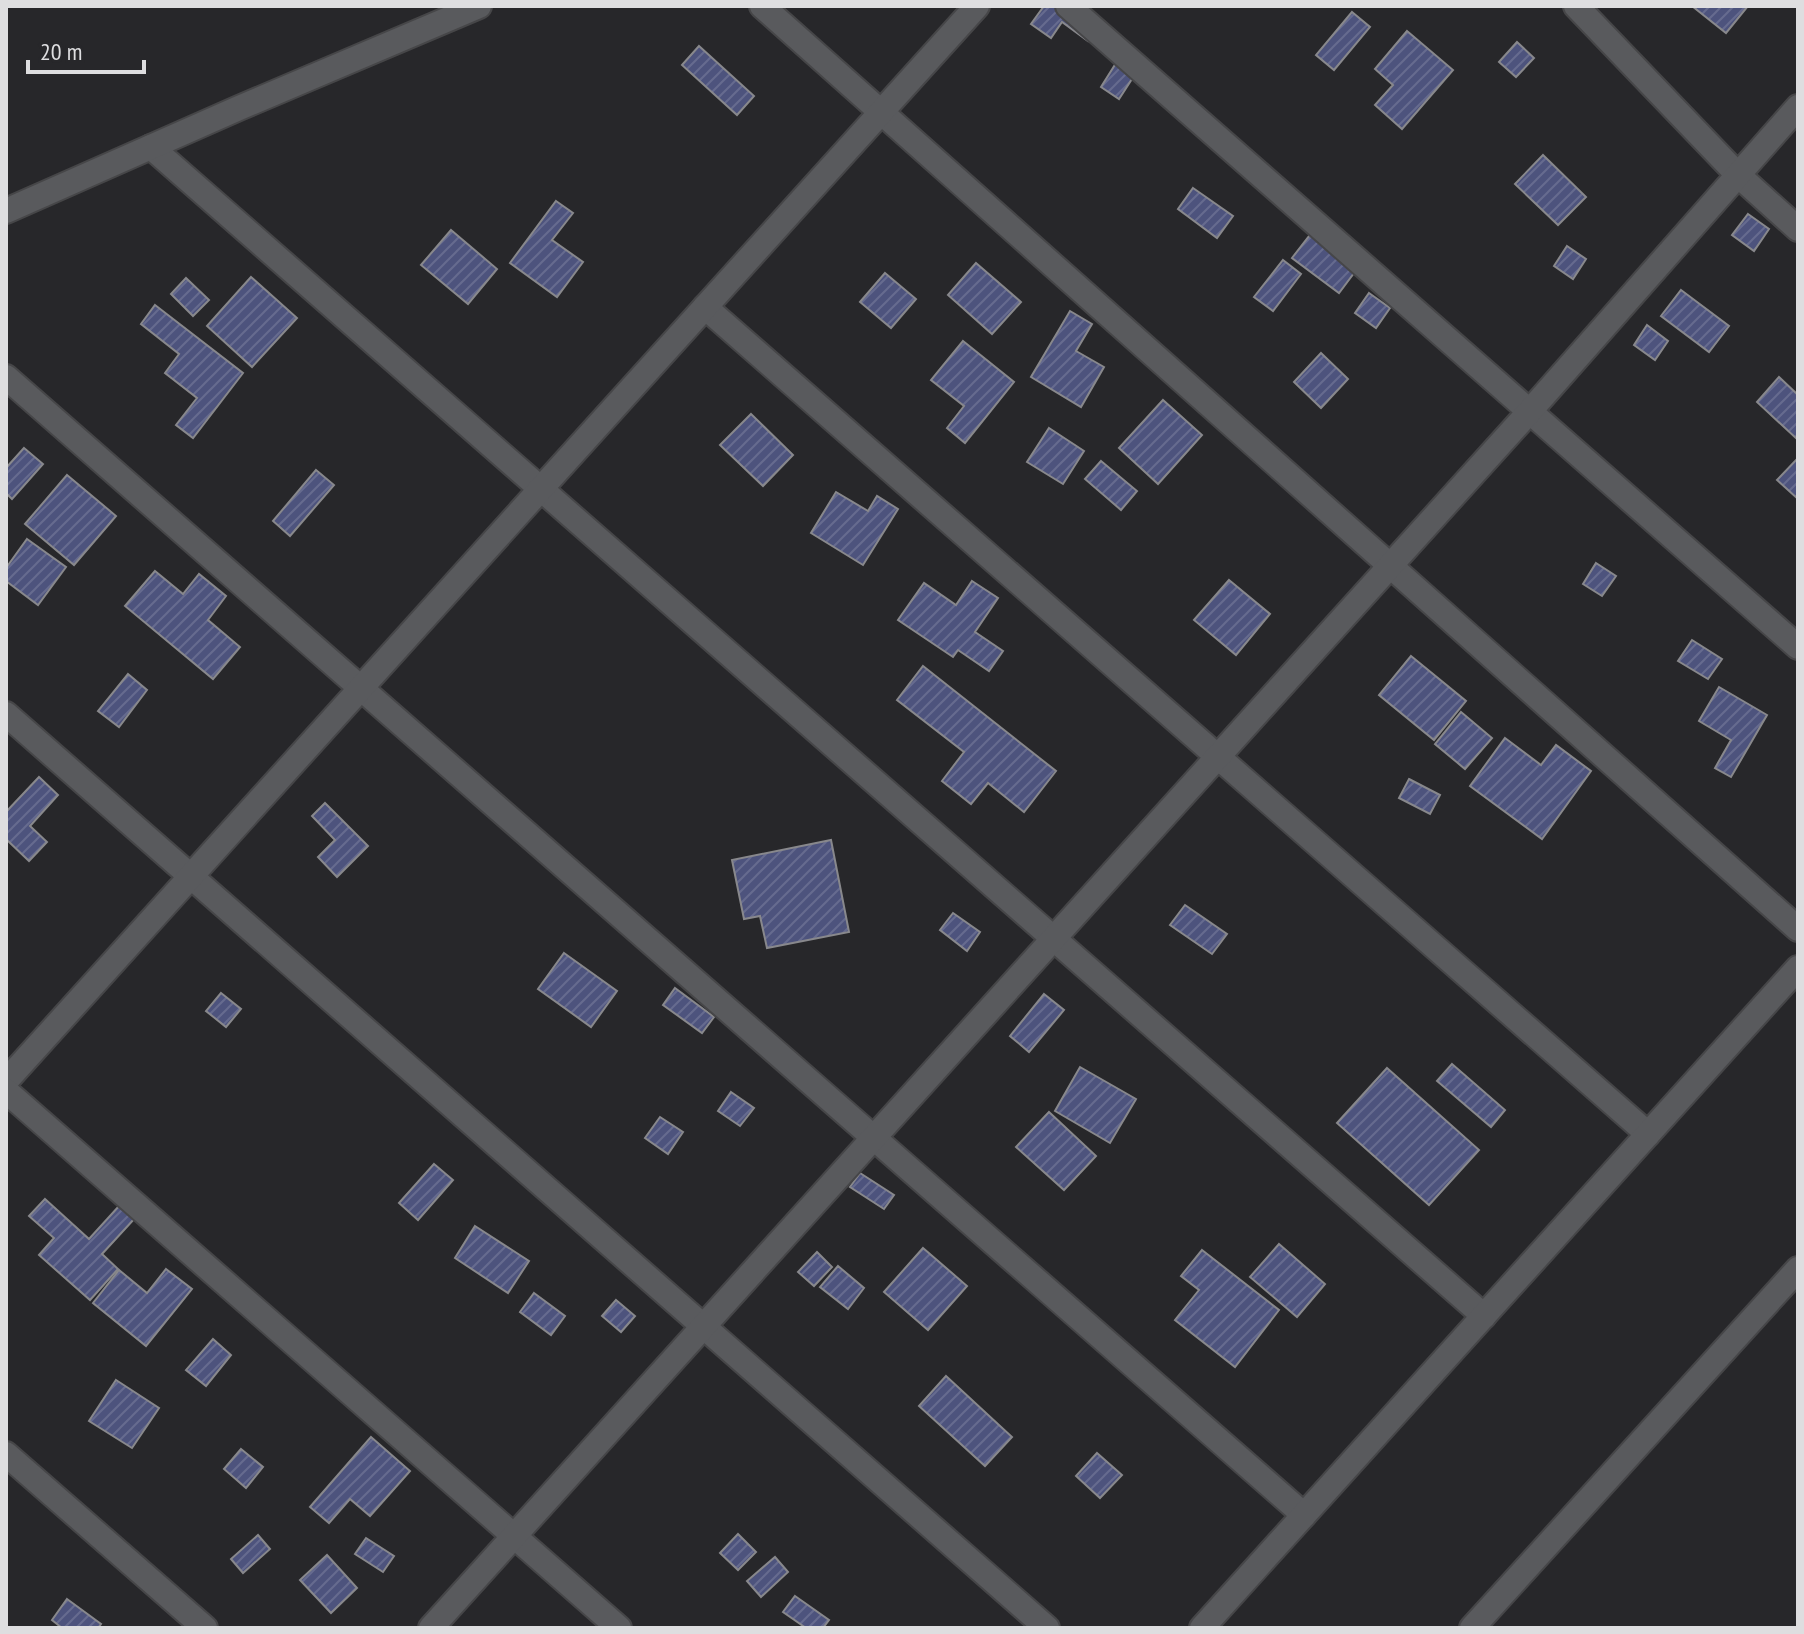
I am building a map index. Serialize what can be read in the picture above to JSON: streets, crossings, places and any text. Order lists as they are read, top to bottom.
{
  "scale_bar": "20 m"
}
